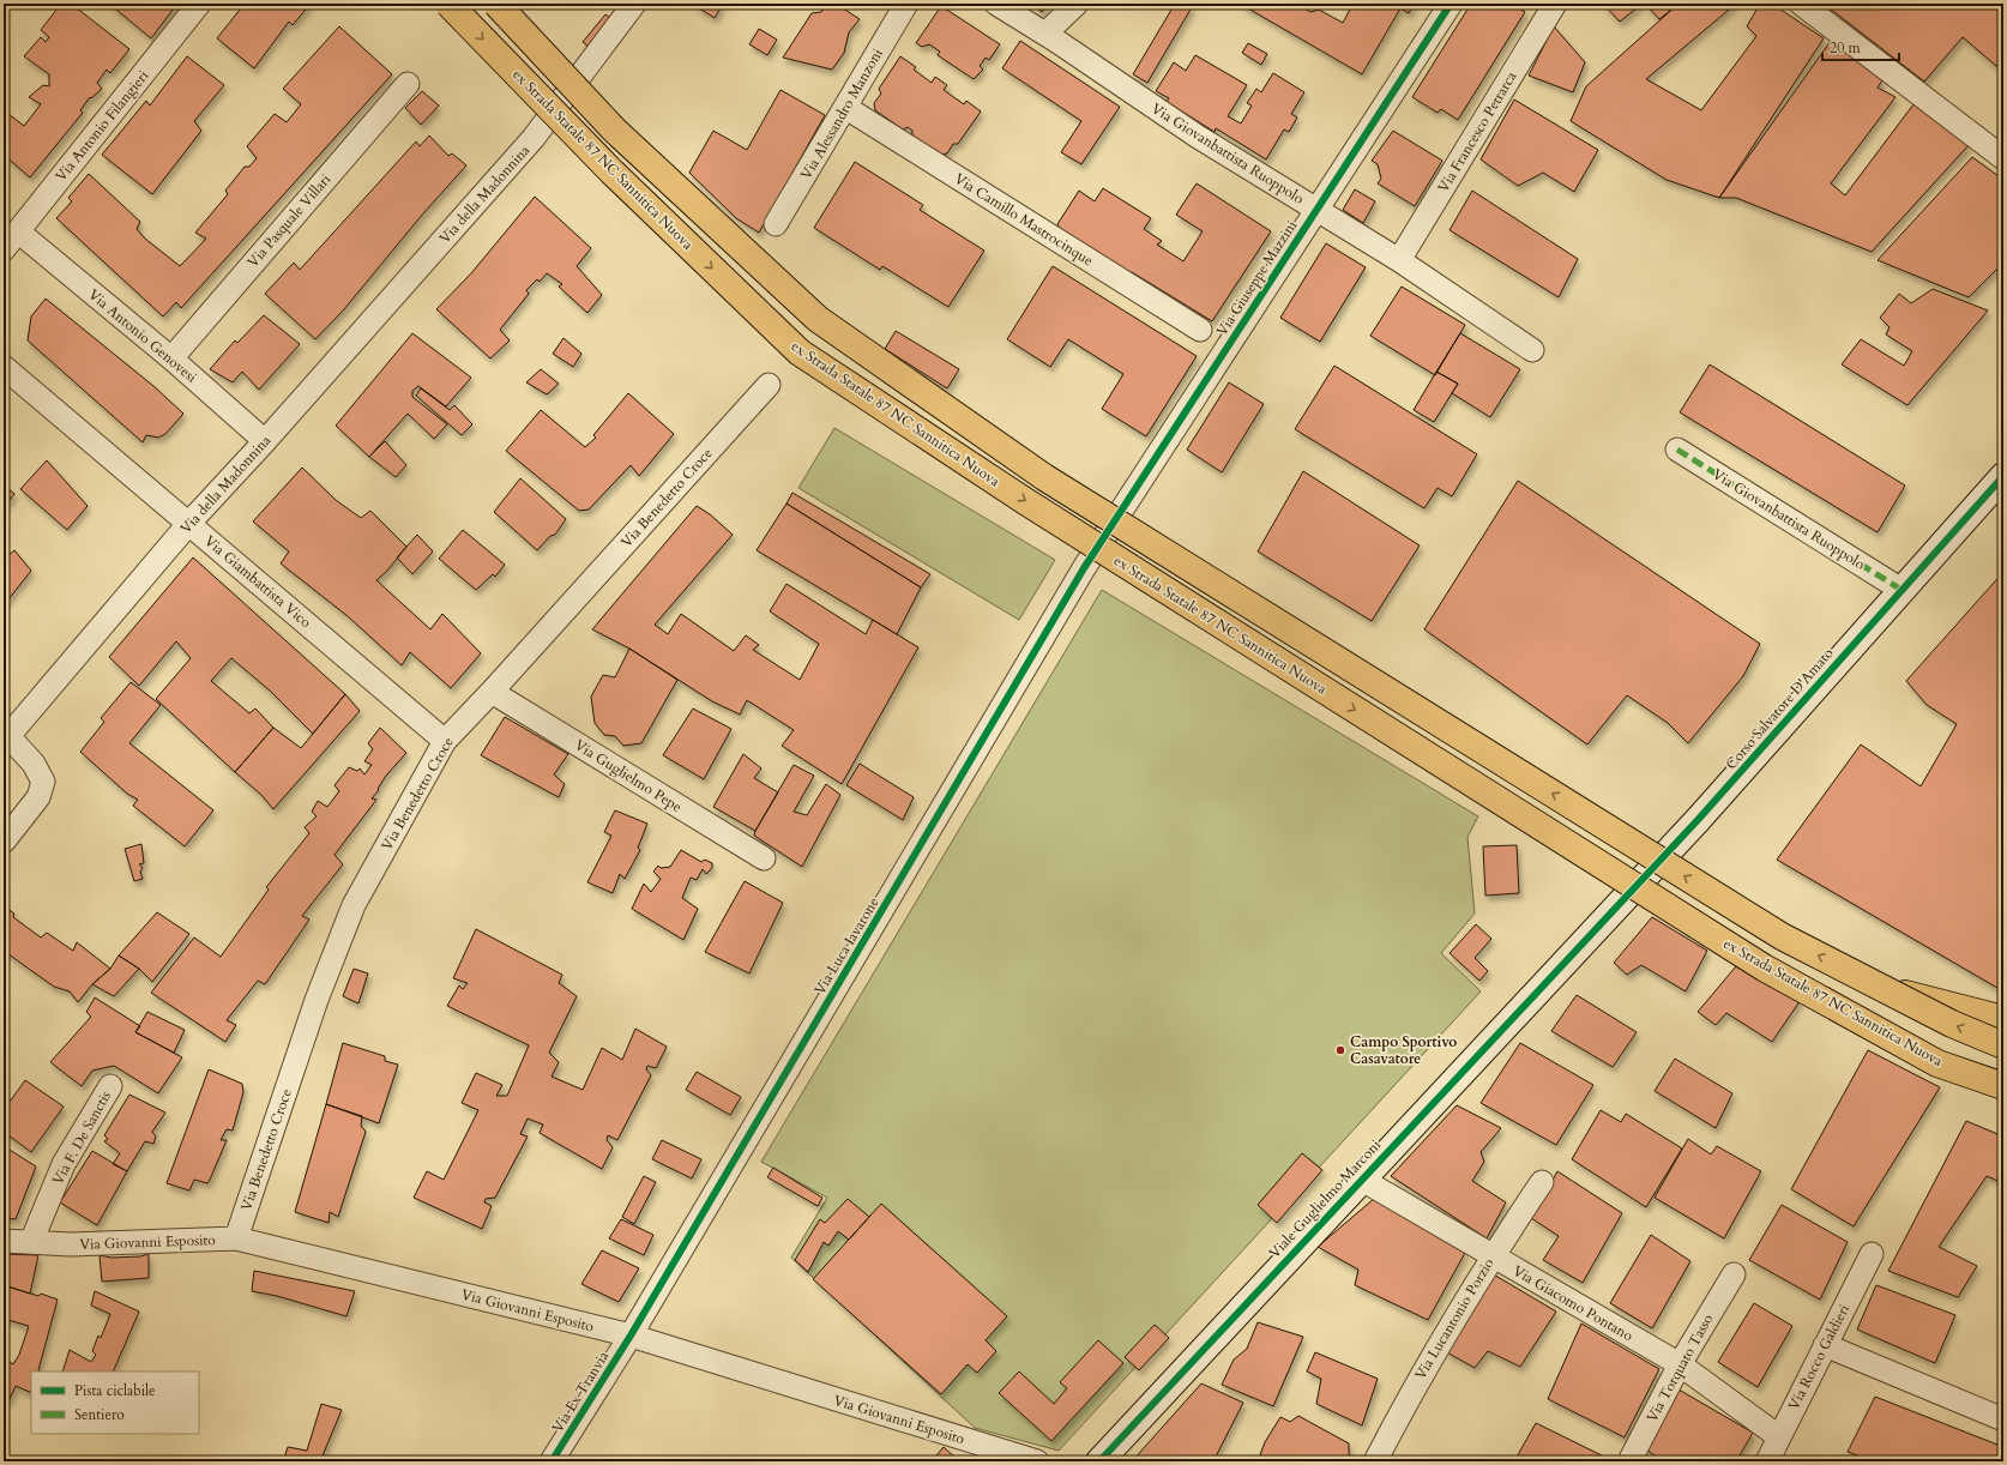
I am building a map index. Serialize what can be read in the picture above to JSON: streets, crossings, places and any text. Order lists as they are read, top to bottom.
{
  "streets": {
    "highway": ["ex Strada Statale 87 NC Sannitica Nuova"],
    "street": [
      "Via Alessandro Manzoni",
      "Via Antonio Filangieri",
      "Via Francesco Petrarca",
      "Via Giovanbattista Ruoppolo",
      "Via della Madonnina",
      "Via Camillo Mastrocinque",
      "Via Pasquale Villari",
      "Via Giuseppe Mazzini",
      "Via Antonio Genovesi",
      "Via Benedetto Croce",
      "Via Giambattista Vico",
      "Corso Salvatore D'Amato",
      "Via Guglielmo Pepe",
      "Via Luca Iavarone",
      "Via F. De Sanctis",
      "Viale Guglielmo Marconi",
      "Via Giovanni Esposito",
      "Via Giacomo Pontano",
      "Via Lucantonio Porzio",
      "Via Rocco Galdieri",
      "Via Torquato Tasso",
      "Via Ex Tranvia"
    ]
  },
  "crossings": [
    ["Via Alessandro Manzoni", "Via Camillo Mastrocinque"],
    ["Via Antonio Filangieri", "Via Antonio Genovesi"],
    ["Via Francesco Petrarca", "Via Giovanbattista Ruoppolo"],
    ["Via Giovanbattista Ruoppolo", "Via Giuseppe Mazzini"],
    ["Via Giovanbattista Ruoppolo", "Corso Salvatore D'Amato"],
    ["Via della Madonnina", "Via Antonio Genovesi"],
    ["Via della Madonnina", "Via Giambattista Vico"],
    ["Via Pasquale Villari", "Via Antonio Genovesi"],
    ["Via Giuseppe Mazzini", "Via Luca Iavarone"],
    ["Via Benedetto Croce", "Via Giambattista Vico"],
    ["Via Benedetto Croce", "Via Guglielmo Pepe"],
    ["Via Benedetto Croce", "Via Giovanni Esposito"],
    ["Corso Salvatore D'Amato", "Viale Guglielmo Marconi"],
    ["Via Luca Iavarone", "Via Giovanni Esposito"],
    ["Via Luca Iavarone", "Via Ex Tranvia"],
    ["Via F. De Sanctis", "Via Giovanni Esposito"],
    ["Viale Guglielmo Marconi", "Via Giacomo Pontano"],
    ["Via Giovanni Esposito", "Via Ex Tranvia"],
    ["Via Giacomo Pontano", "Via Lucantonio Porzio"],
    ["Via Giacomo Pontano", "Via Rocco Galdieri"],
    ["Via Giacomo Pontano", "Via Torquato Tasso"]
  ],
  "places": ["Campo Sportivo Casavatore"],
  "legend": ["Pista ciclabile", "Sentiero"],
  "scale_bar": "20 m"
}
